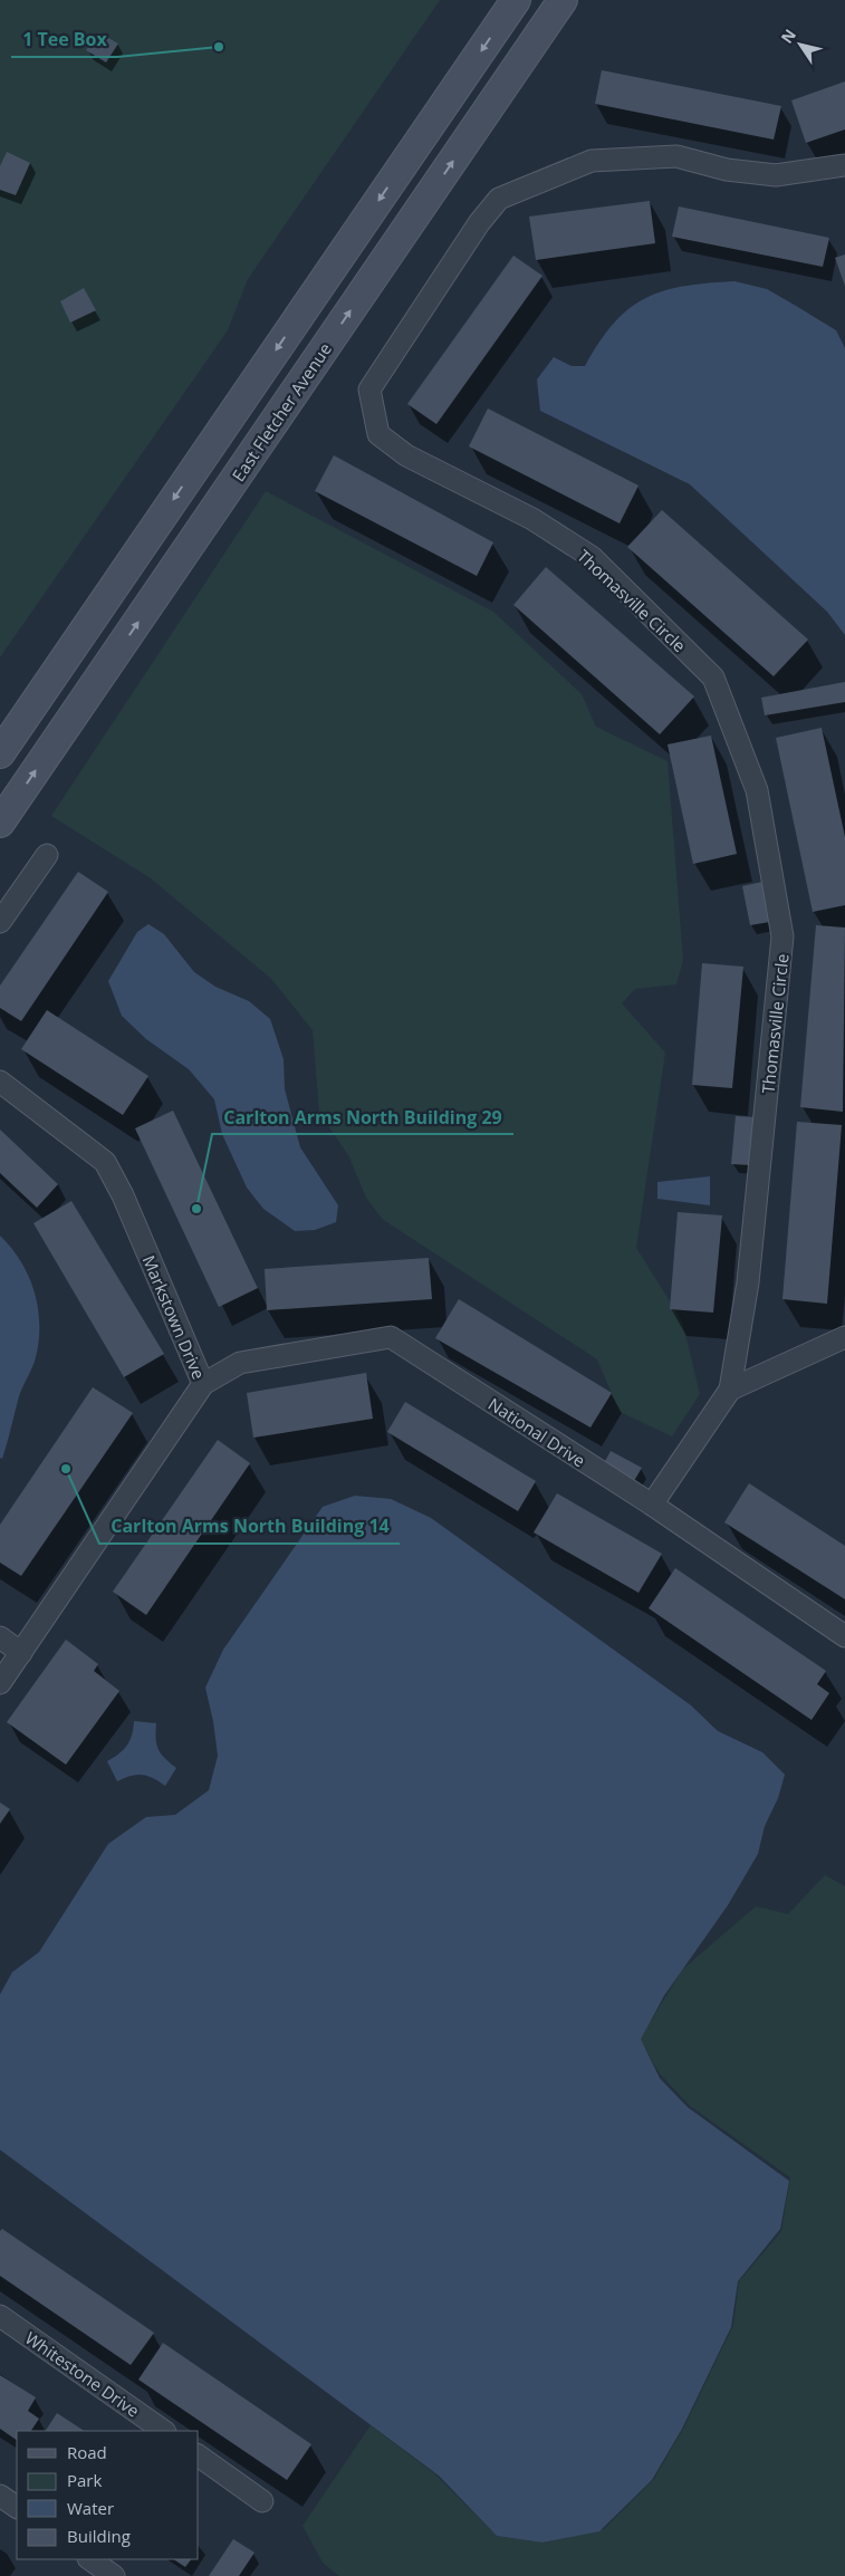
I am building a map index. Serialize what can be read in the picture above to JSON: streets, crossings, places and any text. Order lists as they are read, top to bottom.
{
  "streets": {
    "main road": ["East Fletcher Avenue"],
    "street": [
      "Thomasville Circle",
      "Markstown Drive",
      "National Drive",
      "Whitestone Drive"
    ]
  },
  "crossings": [
    ["Thomasville Circle", "National Drive"],
    ["Markstown Drive", "National Drive"]
  ],
  "places": ["1 Tee Box", "Carlton Arms North Building 29", "Carlton Arms North Building 14"],
  "legend": [
    "Road",
    "Park",
    "Water",
    "Building"
  ],
  "north": "top left"
}
